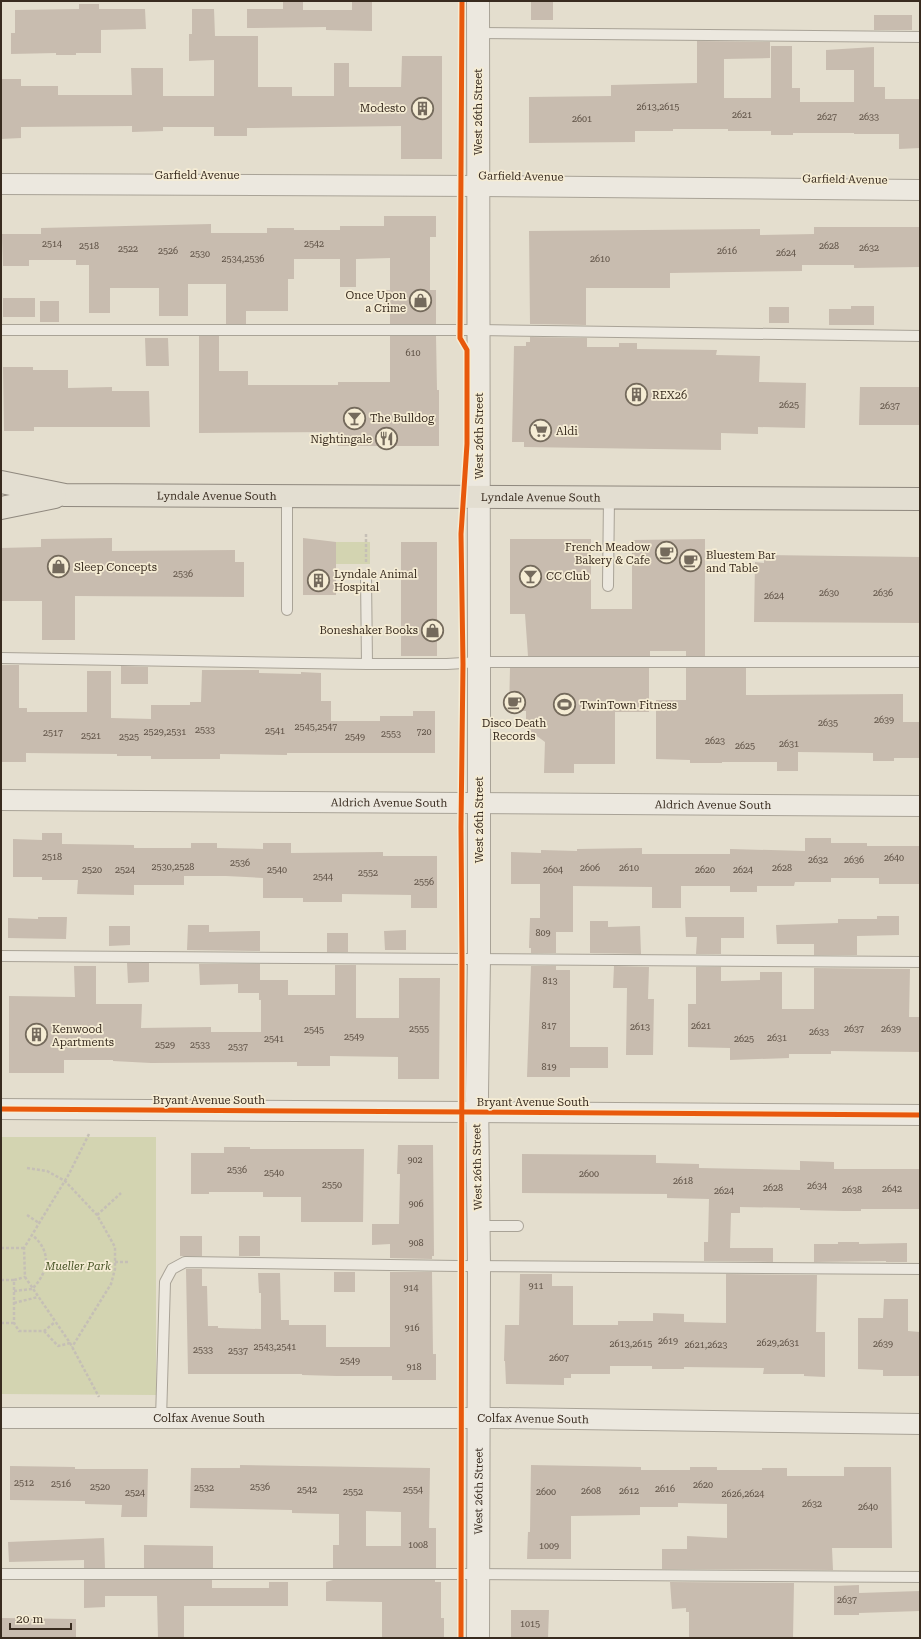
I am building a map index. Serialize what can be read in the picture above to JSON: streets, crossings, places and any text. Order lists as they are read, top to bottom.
{
  "streets": {
    "main road": ["Lyndale Avenue South"],
    "street": [
      "West 26th Street",
      "Garfield Avenue",
      "Aldrich Avenue South",
      "Bryant Avenue South",
      "Colfax Avenue South"
    ]
  },
  "crossings": [
    ["West 26th Street", "Garfield Avenue"],
    ["West 26th Street", "Lyndale Avenue South"],
    ["West 26th Street", "Aldrich Avenue South"],
    ["West 26th Street", "Bryant Avenue South"],
    ["West 26th Street", "Colfax Avenue South"]
  ],
  "parks": ["Mueller Park"],
  "places": {
    "building": [
      "Modesto",
      "REX26",
      "Lyndale Animal Hospital",
      "Kenwood Apartments"
    ],
    "shop": ["Once Upon a Crime", "Sleep Concepts", "Boneshaker Books"],
    "bar": ["The Bulldog", "CC Club"],
    "supermarket": ["Aldi"],
    "restaurant": ["Nightingale"],
    "cafe": ["French Meadow Bakery & Cafe", "Bluestem Bar and Table", "Disco Death Records"],
    "sports": ["TwinTown Fitness"]
  },
  "house_numbers": [
    "2613,2615",
    "2621",
    "2627",
    "2633",
    "2601",
    "2514",
    "2542",
    "2518",
    "2628",
    "2632",
    "2522",
    "2526",
    "2616",
    "2624",
    "2530",
    "2534,2536",
    "2610",
    "610",
    "2625",
    "2637",
    "2536",
    "2630",
    "2636",
    "2624",
    "2639",
    "2635",
    "2545,2547",
    "2533",
    "2541",
    "2529,2531",
    "720",
    "2517",
    "2553",
    "2521",
    "2525",
    "2549",
    "2623",
    "2631",
    "2625",
    "2518",
    "2640",
    "2632",
    "2636",
    "2536",
    "2530,2528",
    "2606",
    "2610",
    "2628",
    "2520",
    "2524",
    "2540",
    "2604",
    "2620",
    "2624",
    "2552",
    "2544",
    "2556",
    "809",
    "813",
    "817",
    "2621",
    "2613",
    "2555",
    "2637",
    "2639",
    "2545",
    "2633",
    "2549",
    "2631",
    "2541",
    "2625",
    "2529",
    "2533",
    "2537",
    "819",
    "902",
    "2536",
    "2540",
    "2600",
    "2618",
    "2550",
    "2634",
    "2628",
    "2642",
    "2638",
    "2624",
    "906",
    "908",
    "911",
    "914",
    "916",
    "2619",
    "2629,2631",
    "2613,2615",
    "2639",
    "2621,2623",
    "2543,2541",
    "2533",
    "2537",
    "2607",
    "2549",
    "918",
    "2512",
    "2516",
    "2620",
    "2520",
    "2536",
    "2532",
    "2616",
    "2542",
    "2554",
    "2608",
    "2612",
    "2552",
    "2600",
    "2524",
    "2626,2624",
    "2632",
    "2640",
    "1008",
    "1009",
    "2637",
    "1015"
  ],
  "scale_bar": "20 m"
}
